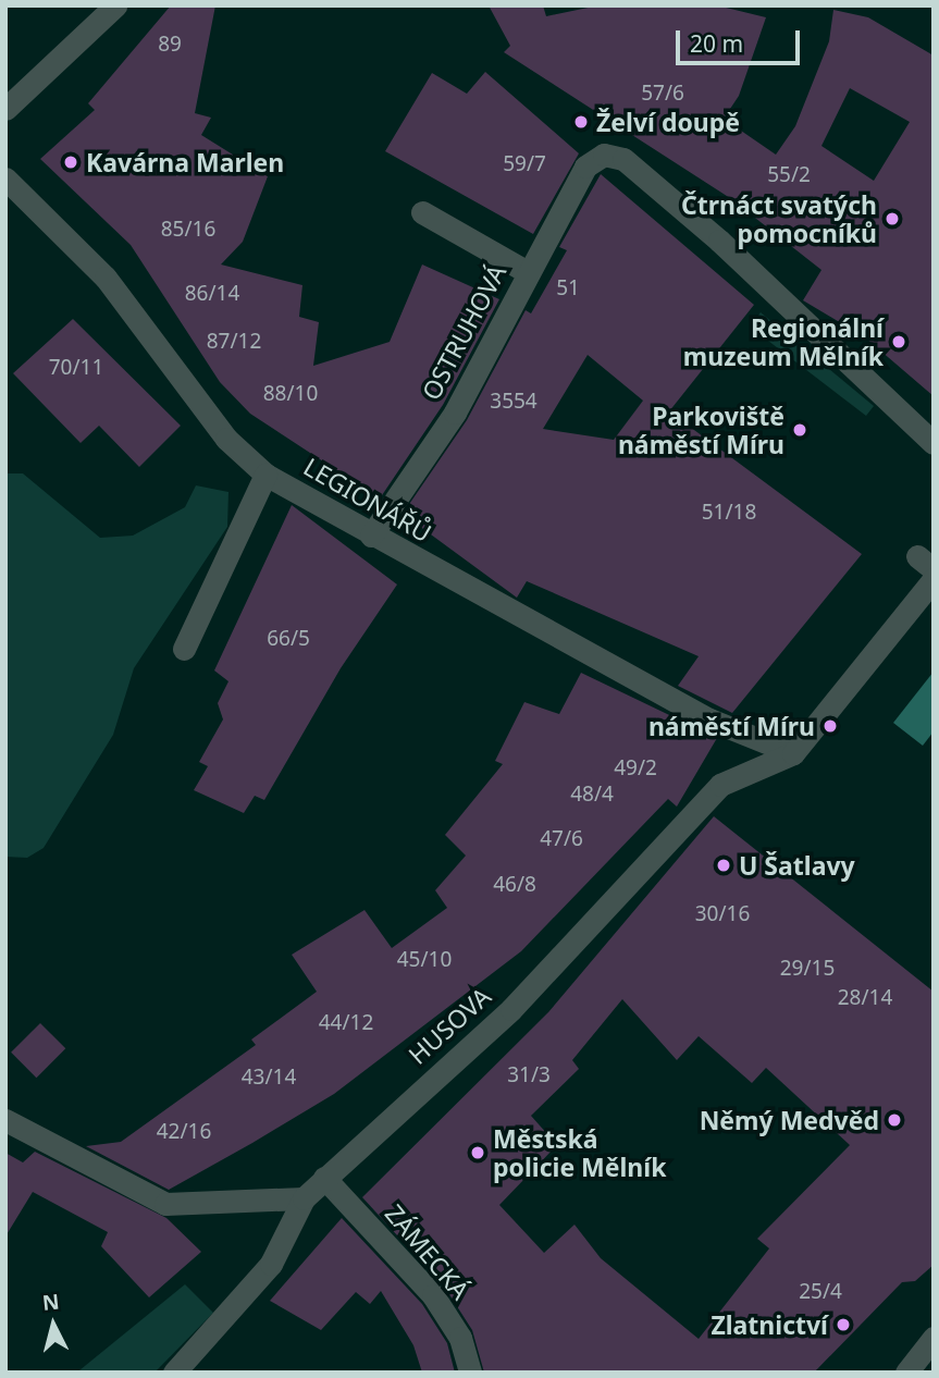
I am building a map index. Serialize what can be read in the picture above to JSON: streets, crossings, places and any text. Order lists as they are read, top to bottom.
{
  "streets": {
    "street": [
      "OSTRUHOVÁ",
      "LEGIONÁŘŮ",
      "HUSOVA",
      "ZÁMECKÁ"
    ]
  },
  "crossings": [
    ["OSTRUHOVÁ", "LEGIONÁŘŮ"],
    ["LEGIONÁŘŮ", "HUSOVA"],
    ["HUSOVA", "ZÁMECKÁ"]
  ],
  "places": [
    "Želví doupě",
    "Kavárna Marlen",
    "Čtrnáct svatých pomocníků",
    "Regionální muzeum Mělník",
    "Parkoviště náměstí Míru",
    "náměstí Míru",
    "U Šatlavy",
    "Němý Medvěd",
    "Městská policie Mělník",
    "Zlatnictví"
  ],
  "house_numbers": [
    "89",
    "57/6",
    "59/7",
    "55/2",
    "85/16",
    "51",
    "86/14",
    "87/12",
    "70/11",
    "88/10",
    "3554",
    "51/18",
    "66/5",
    "49/2",
    "48/4",
    "47/6",
    "46/8",
    "30/16",
    "45/10",
    "29/15",
    "28/14",
    "44/12",
    "31/3",
    "43/14",
    "42/16",
    "25/4"
  ],
  "scale_bar": "20 m",
  "north": "top"
}
